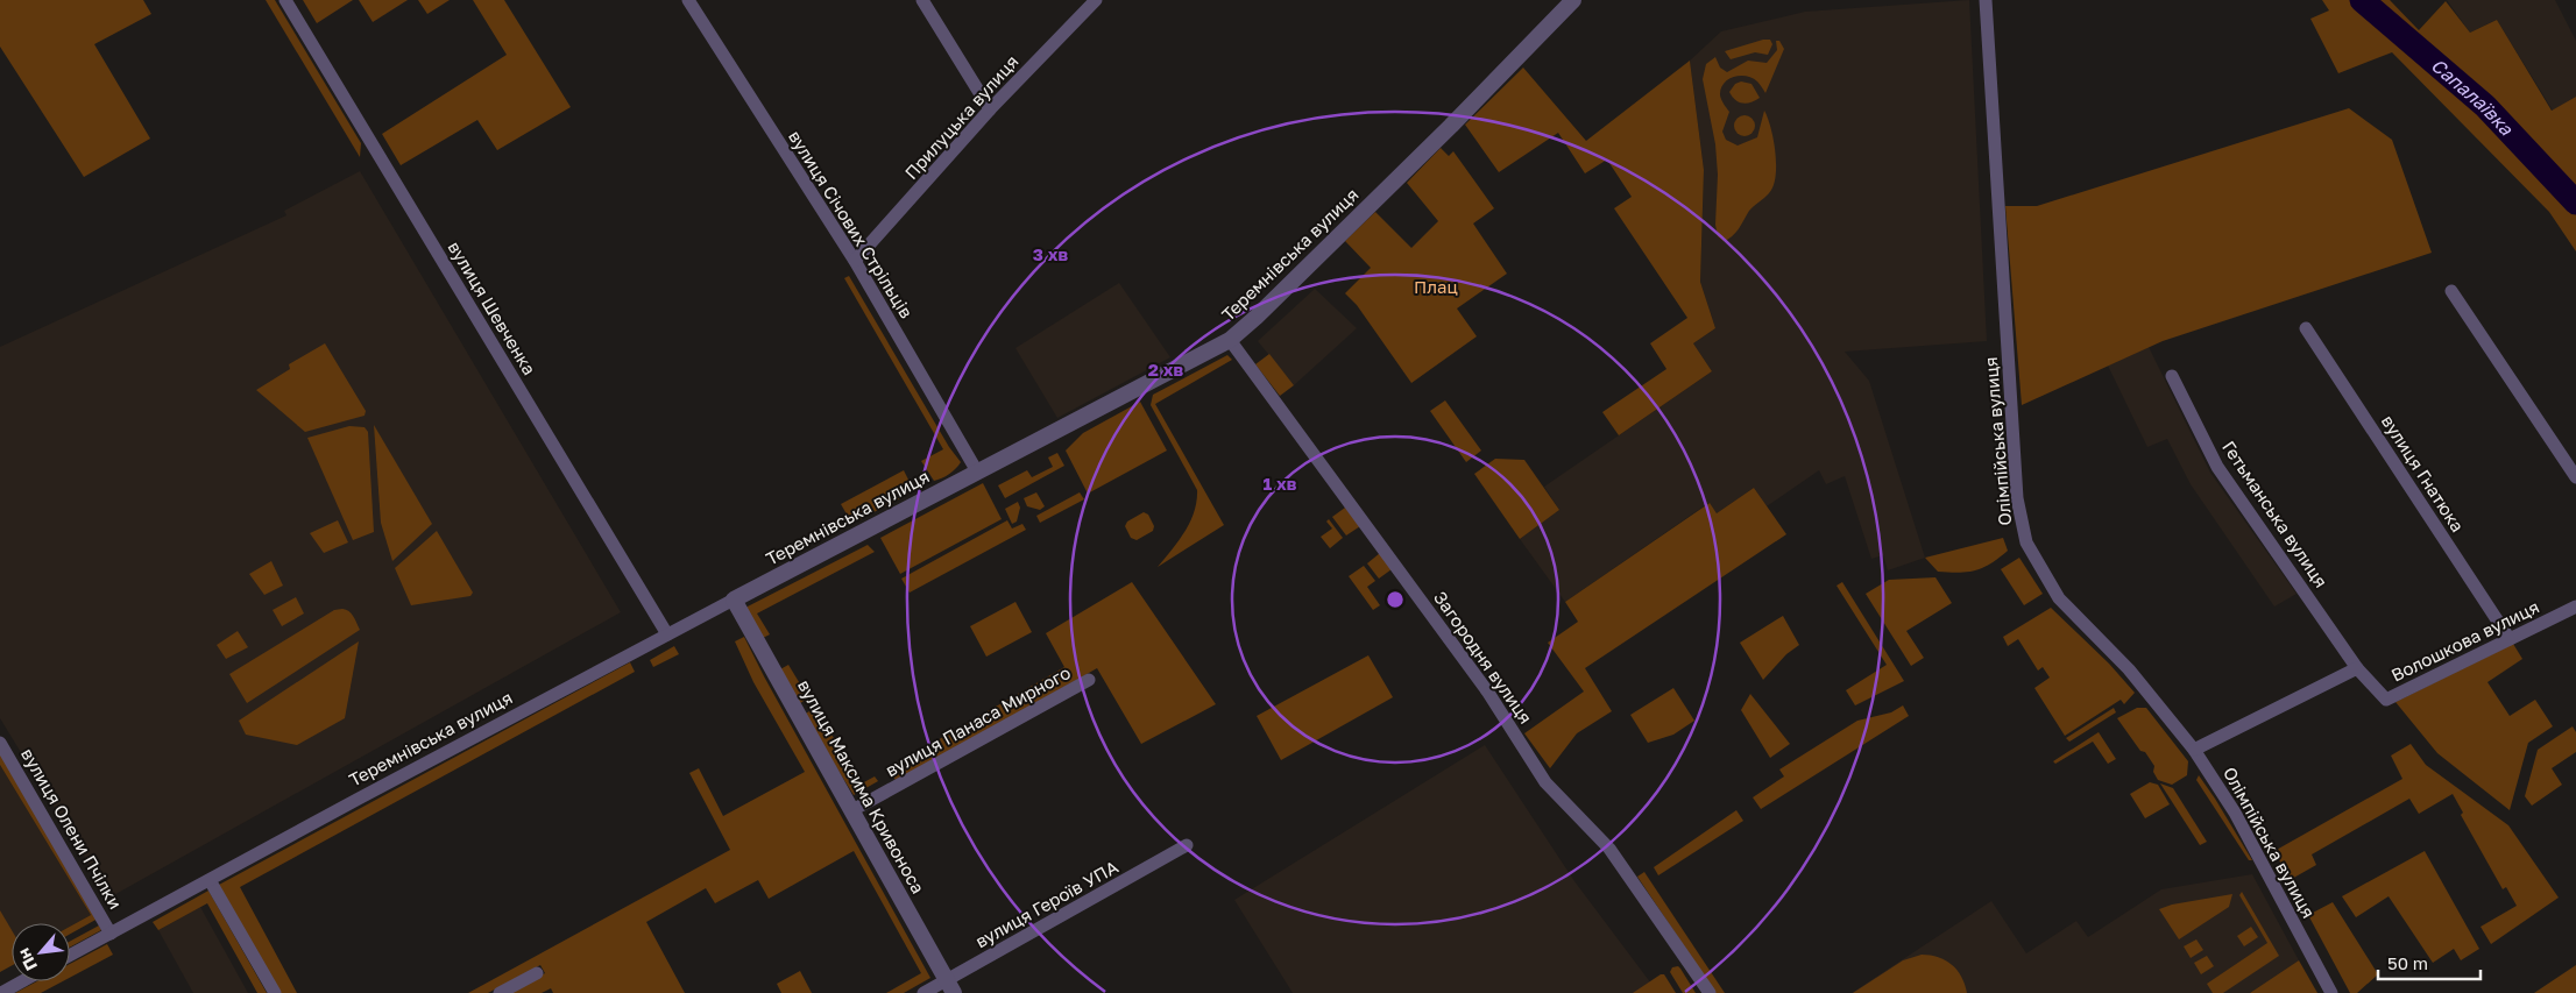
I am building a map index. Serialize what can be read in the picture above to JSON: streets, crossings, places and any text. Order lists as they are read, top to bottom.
{
  "streets": {
    "street": [
      "Прилуцька вулиця",
      "вулиця Січових Стрільців",
      "Теремнівська вулиця",
      "вулиця Шевченка",
      "Олімпійська вулиця",
      "вулиця Гнатюка",
      "Гетьманська вулиця",
      "Волошкова вулиця",
      "Загородня вулиця",
      "вулиця Панаса Мирного",
      "вулиця Максима Кривоноса",
      "вулиця Олени Пчілки",
      "вулиця Героїв УПА"
    ]
  },
  "crossings": [
    ["Прилуцька вулиця", "вулиця Січових Стрільців"],
    ["вулиця Січових Стрільців", "Теремнівська вулиця"],
    ["Теремнівська вулиця", "вулиця Шевченка"],
    ["Теремнівська вулиця", "Загородня вулиця"],
    ["Теремнівська вулиця", "вулиця Максима Кривоноса"],
    ["Теремнівська вулиця", "вулиця Олени Пчілки"],
    ["вулиця Гнатюка", "Волошкова вулиця"],
    ["Гетьманська вулиця", "Волошкова вулиця"],
    ["вулиця Панаса Мирного", "вулиця Максима Кривоноса"],
    ["вулиця Максима Кривоноса", "вулиця Героїв УПА"]
  ],
  "water": ["Сапалаївка"],
  "parks": ["Плац"],
  "scale_bar": "50 m",
  "north": "bottom left",
  "rings": ["3 хв", "2 хв", "1 хв"]
}
